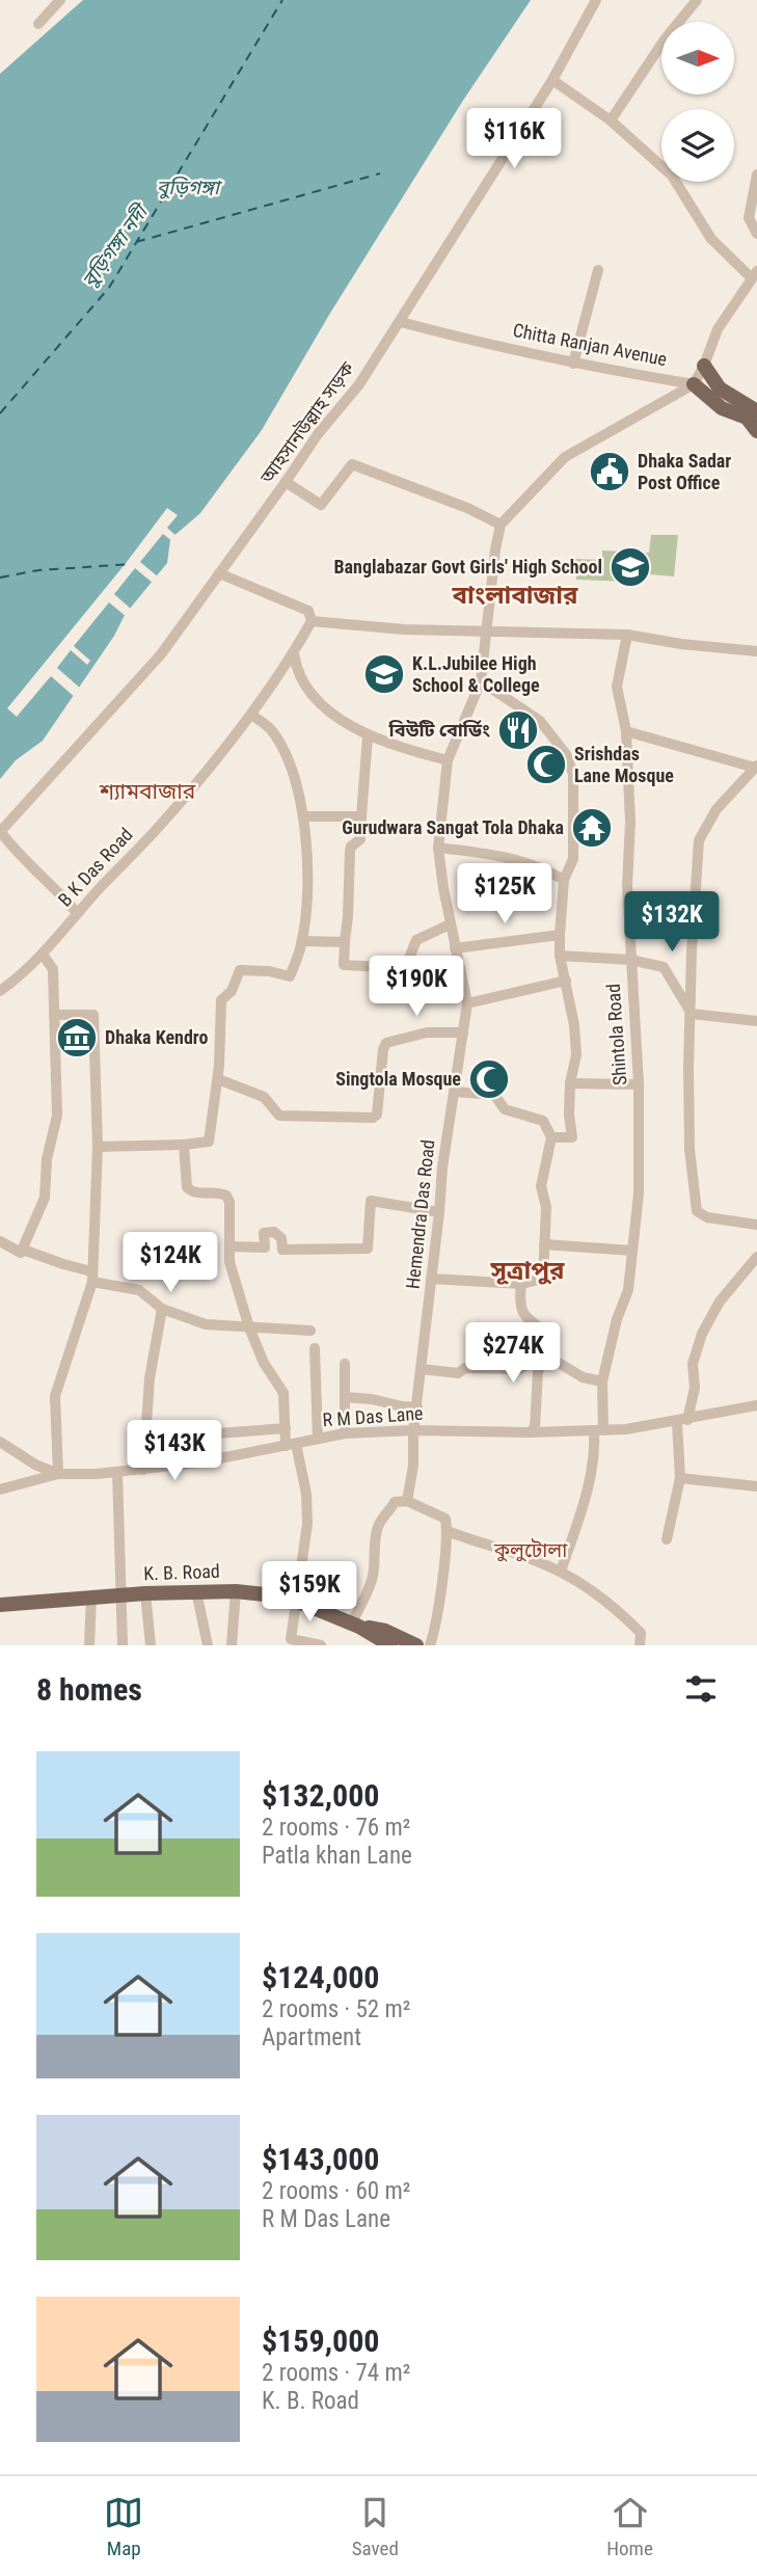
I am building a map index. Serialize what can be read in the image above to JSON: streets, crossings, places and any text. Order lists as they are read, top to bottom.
{
  "streets": {
    "main road": ["K. B. Road"],
    "street": [
      "Chitta Ranjan Avenue",
      "আহসানউল্লাহ সড়ক",
      "B K Das Road",
      "Shintola Road",
      "Hemendra Das Road",
      "R M Das Lane"
    ]
  },
  "crossings": [
    ["Chitta Ranjan Avenue", "আহসানউল্লাহ সড়ক"],
    ["Shintola Road", "R M Das Lane"],
    ["Hemendra Das Road", "R M Das Lane"]
  ],
  "districts": [
    "বাংলাবাজার",
    "শ্যামবাজার",
    "সূত্রাপুর",
    "কুলুটোলা"
  ],
  "water": ["বুড়িগঙ্গা", "বুড়িগঙ্গা নদী"],
  "places": {
    "public building": ["Dhaka Sadar Post Office"],
    "school or university": ["Banglabazar Govt Girls' High School", "K.L.Jubilee High School & College"],
    "restaurant": ["বিউটি বোর্ডিং"],
    "mosque": ["Srishdas Lane Mosque", "Singtola Mosque"],
    "temple": ["Gurudwara Sangat Tola Dhaka"],
    "museum": ["Dhaka Kendro"]
  },
  "north": "right",
  "page": {
    "price": [
      "$116K",
      "$125K",
      "$132K",
      "$190K",
      "$124K",
      "$274K",
      "$143K",
      "$159K"
    ],
    "heading": "8 homes",
    "list": [
      {
        "name": "$132,000",
        "note": "2 rooms · 76 m² · Patla khan Lane"
      },
      {
        "name": "$124,000",
        "note": "2 rooms · 52 m² · Apartment"
      },
      {
        "name": "$143,000",
        "note": "2 rooms · 60 m² · R M Das Lane"
      },
      {
        "name": "$159,000",
        "note": "2 rooms · 74 m² · K. B. Road"
      }
    ],
    "tabs": ["Map", "Saved", "Home"]
  }
}
